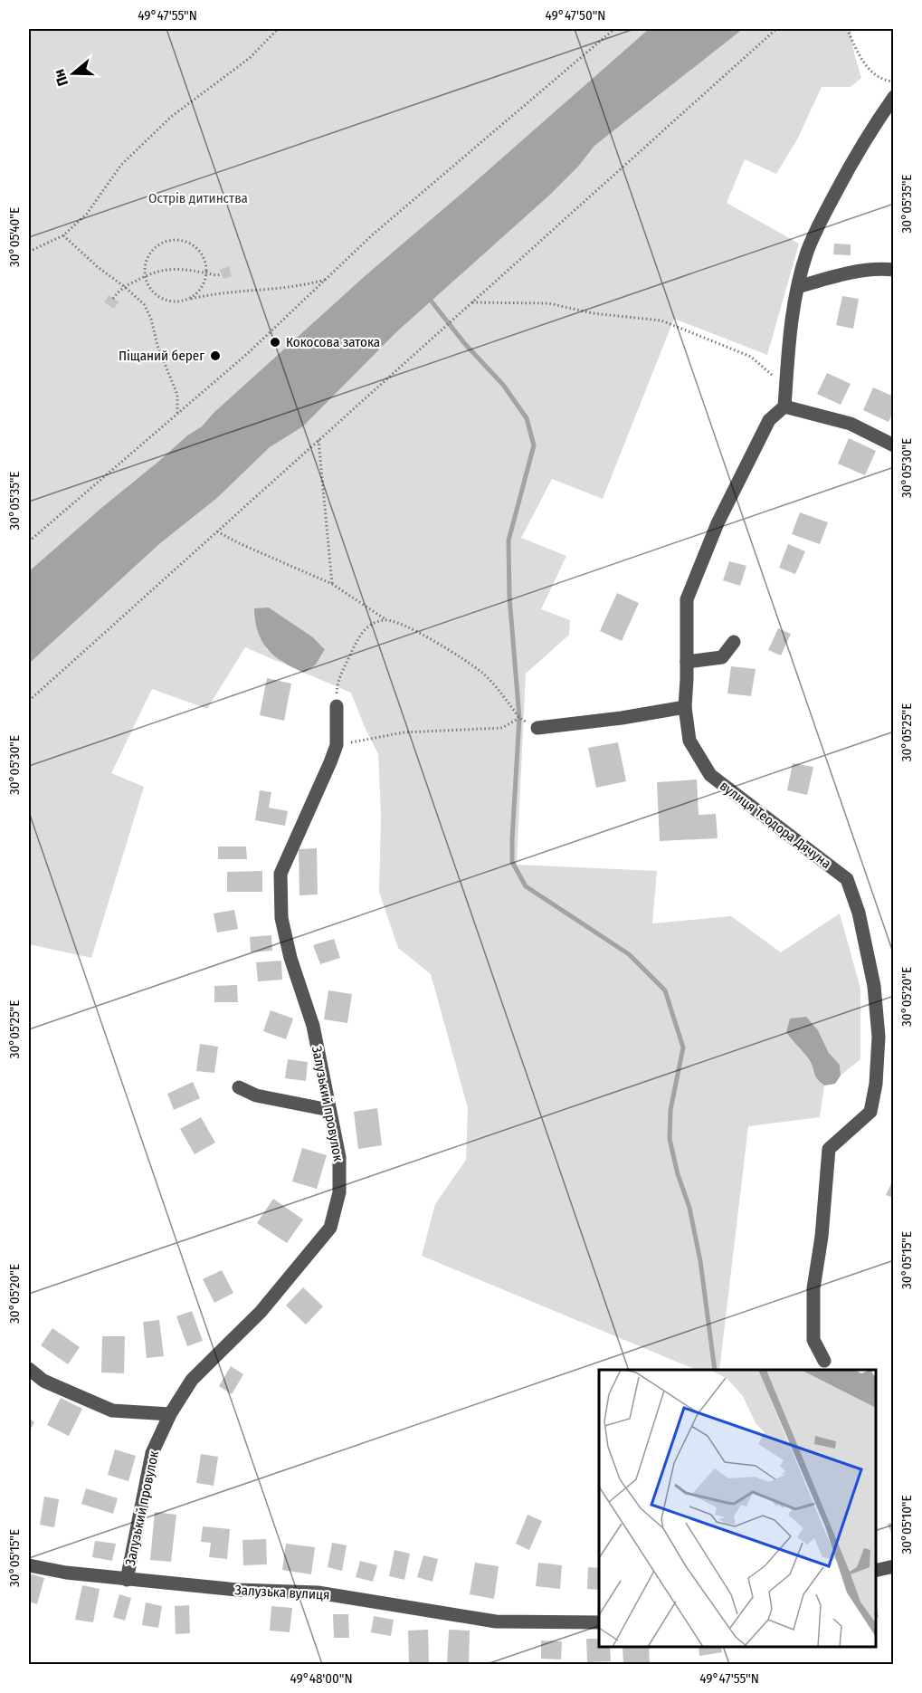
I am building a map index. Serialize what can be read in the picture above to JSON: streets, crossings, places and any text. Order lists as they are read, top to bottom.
{
  "streets": {
    "street": ["вулиця Теодора Дячуна", "Залузький провулок", "Залузька вулиця"]
  },
  "crossings": [
    ["Залузький провулок", "Залузька вулиця"]
  ],
  "parks": ["Острів дитинства"],
  "places": ["Кокосова затока", "Піщаний берег"],
  "north": "left",
  "coordinates": [
    "49°47'55\"N",
    "49°47'50\"N",
    "30°05'35\"E",
    "30°05'40\"E",
    "30°05'30\"E",
    "30°05'25\"E",
    "30°05'20\"E",
    "30°05'15\"E",
    "30°05'10\"E",
    "49°48'00\"N"
  ]
}
